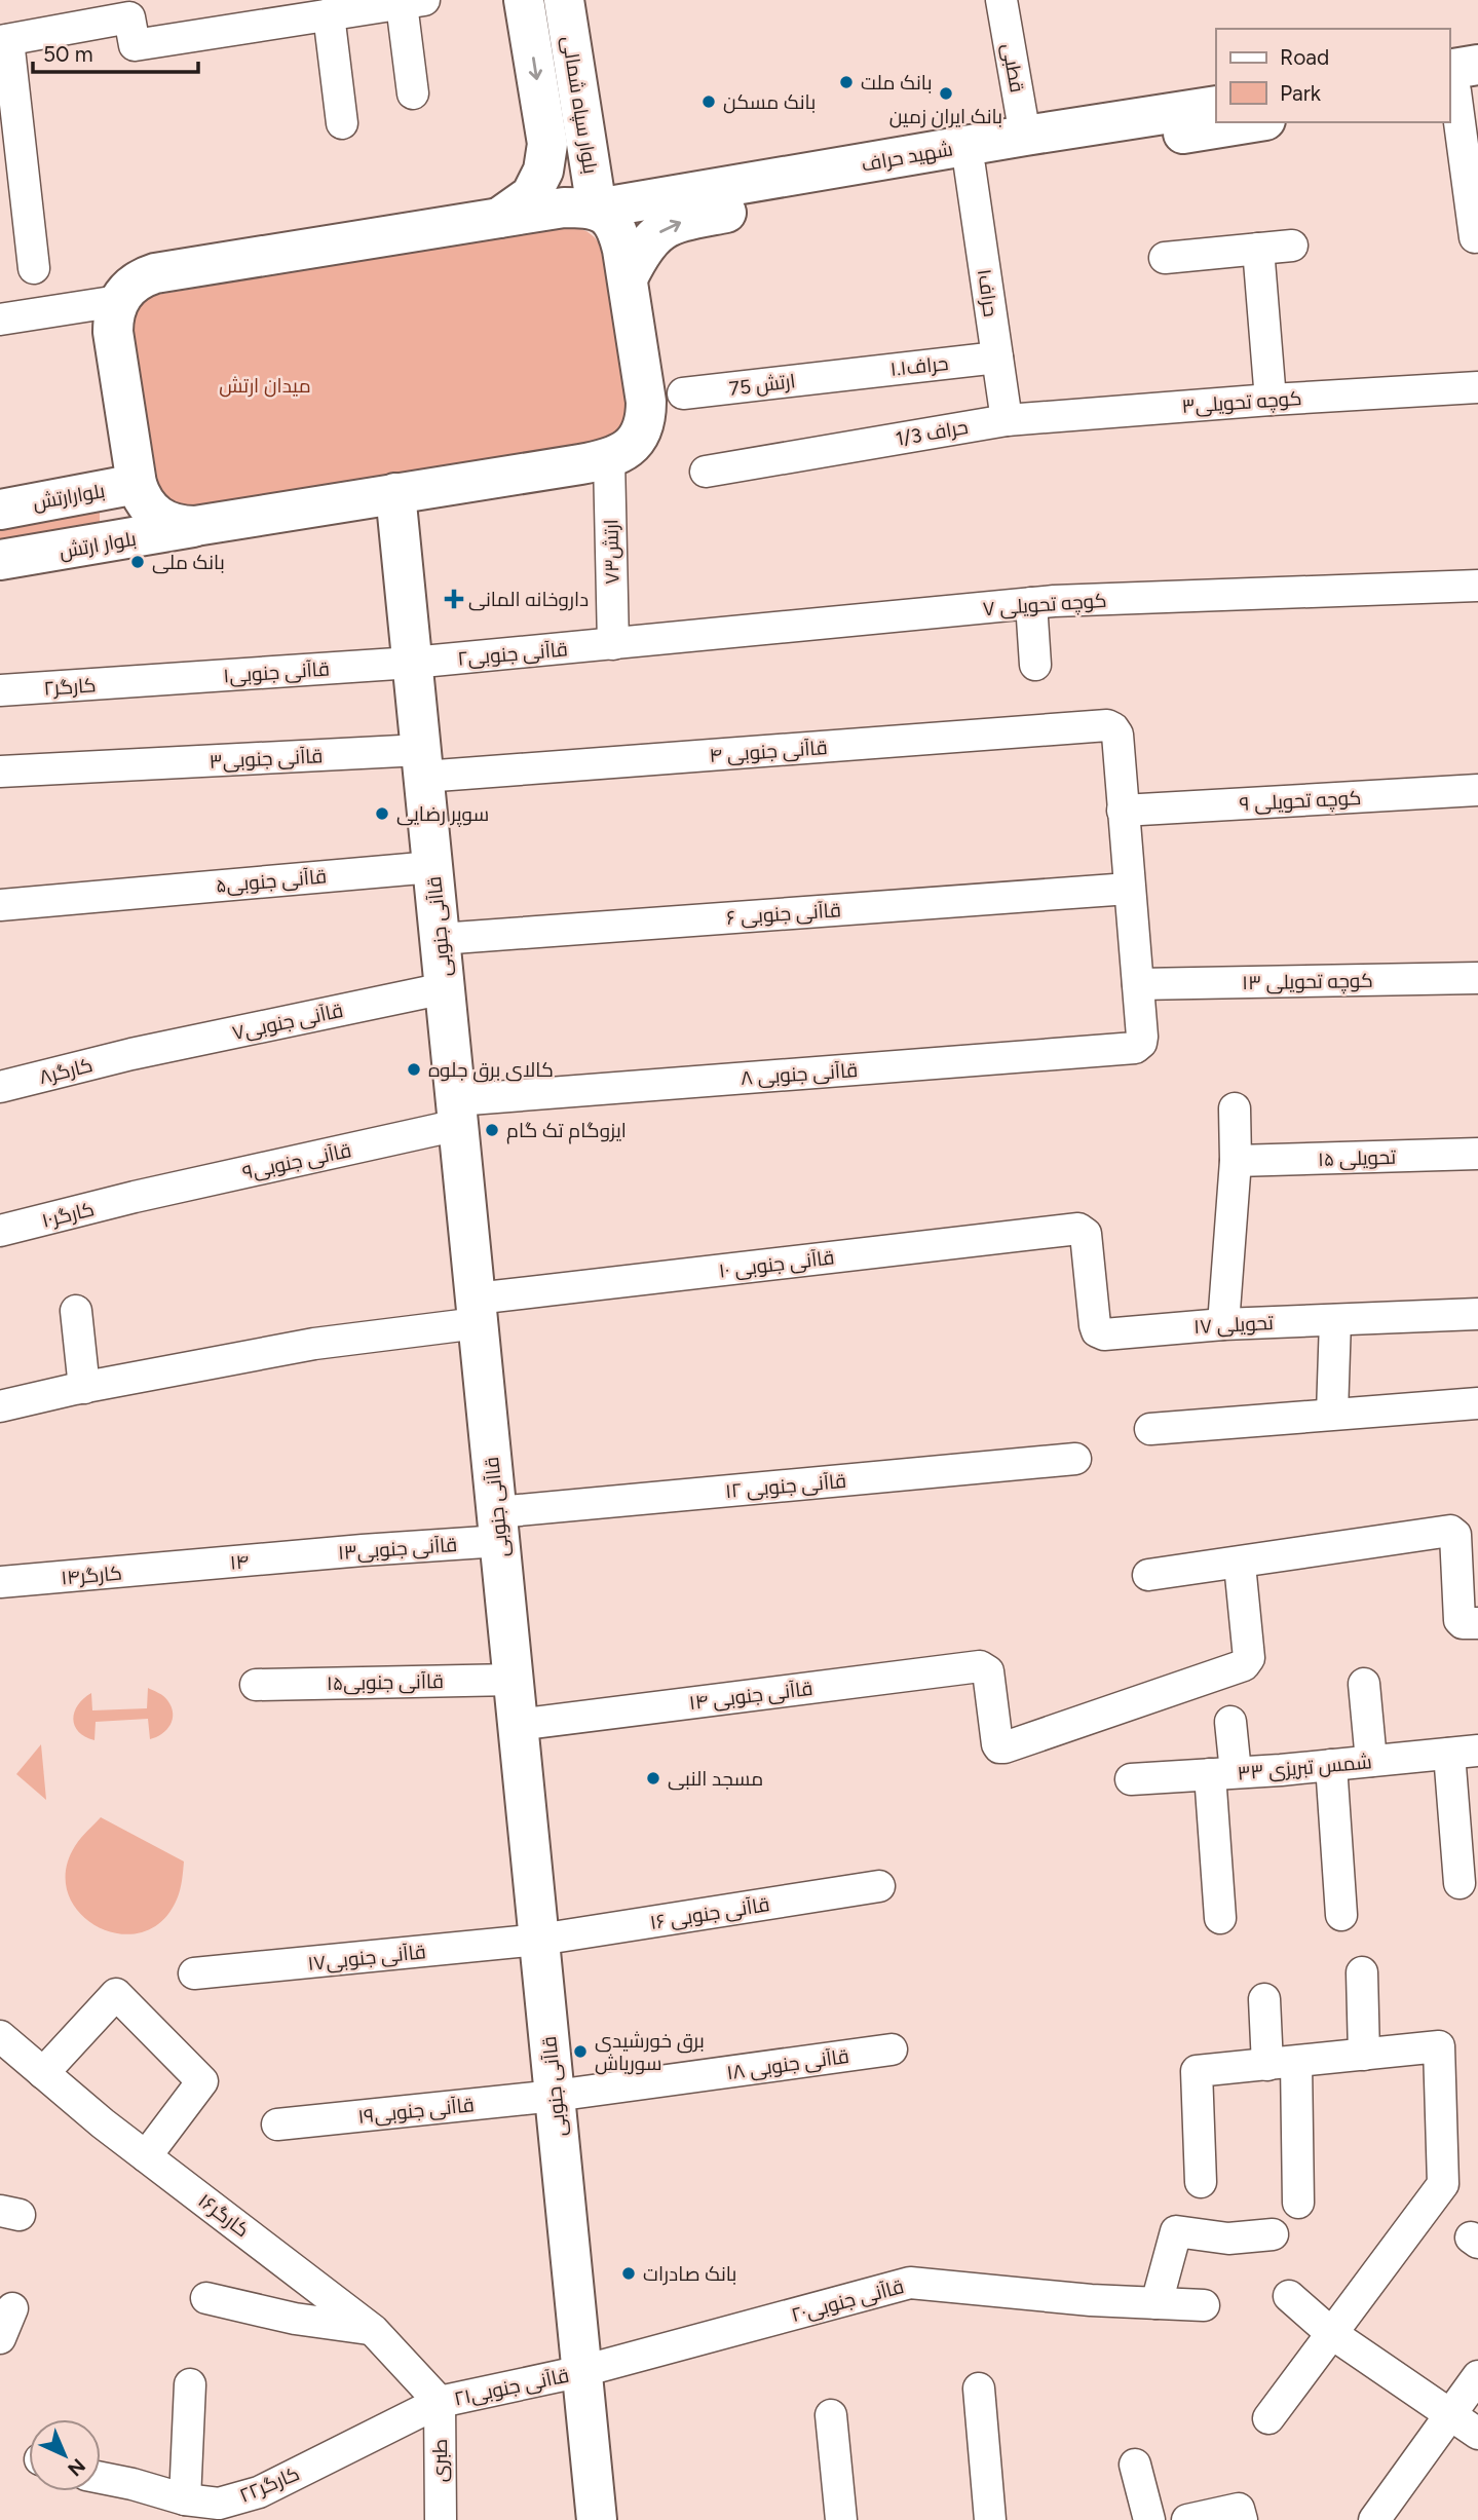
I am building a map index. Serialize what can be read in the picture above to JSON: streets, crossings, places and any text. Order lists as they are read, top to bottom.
{
  "streets": {
    "main road": [
      "بلوار سپاه شمالی",
      "شهید حراف",
      "بلوارارتش",
      "بلوار ارتش",
      "قاآنی جنوبی"
    ],
    "street": [
      "قطبی",
      "حراف۱",
      "حراف۱.۱",
      "75 ارتش",
      "کوچه تحویلی۳",
      "1/3 حراف",
      "ارتش۷۳",
      "کوچه تحویلی ۷",
      "۲قاآنی جنوبی",
      "قاآنی جنوبی۱",
      "کارگر۲",
      "قاآنی جنوبی ۴",
      "قاآنی جنوبی۳",
      "کوچه تحویلی ۹",
      "قاآنی جنوبی۵",
      "قاآنی جنوبی ۶",
      "کوچه تحویلی ۱۳",
      "قاآنی جنوبی۷",
      "کارگر۸",
      "قاآنی جنوبی ۸",
      "تحویلی ۱۵",
      "قاآنی جنوبی۹",
      "کارگر۱۰",
      "قاآنی جنوبی ۱۰",
      "تحویلی ۱۷",
      "قاآنی جنوبی ۱۲",
      "قاآنی جنوبی۱۳",
      "۱۴",
      "کارگر۱۴",
      "قاآنی جنوبی۱۵",
      "قاآنی جنوبی ۱۴",
      "شمس تبریزی ۳۳",
      "قاآنی جنوبی ۱۶",
      "قاآنی جنوبی۱۷",
      "قاآنی جنوبی ۱۸",
      "قاآنی جنوبی۱۹",
      "کارگر۱۶",
      "۲۰قاآنی جنوبی",
      "قاآنی جنوبی۲۱",
      "طبری",
      "۲۲کارگر"
    ]
  },
  "crossings": [
    ["قطبی", "شهید حراف"],
    ["بلوار سپاه شمالی", "شهید حراف"],
    ["حراف۱", "حراف۱.۱"],
    ["حراف۱", "کوچه تحویلی۳"],
    ["حراف۱", "1/3 حراف"],
    ["حراف۱.۱", "75 ارتش"],
    ["کوچه تحویلی۳", "1/3 حراف"],
    ["ارتش۷۳", "کوچه تحویلی ۷"],
    ["ارتش۷۳", "۲قاآنی جنوبی"],
    ["کوچه تحویلی ۷", "۲قاآنی جنوبی"],
    ["۲قاآنی جنوبی", "قاآنی جنوبی۱"],
    ["۲قاآنی جنوبی", "قاآنی جنوبی"],
    ["قاآنی جنوبی۱", "کارگر۲"],
    ["قاآنی جنوبی۱", "قاآنی جنوبی"],
    ["قاآنی جنوبی ۴", "قاآنی جنوبی۳"],
    ["قاآنی جنوبی ۴", "کوچه تحویلی ۹"],
    ["قاآنی جنوبی ۴", "قاآنی جنوبی"],
    ["قاآنی جنوبی۳", "قاآنی جنوبی"],
    ["قاآنی جنوبی۵", "قاآنی جنوبی"],
    ["قاآنی جنوبی ۶", "قاآنی جنوبی"],
    ["قاآنی جنوبی", "قاآنی جنوبی۷"],
    ["قاآنی جنوبی", "قاآنی جنوبی ۸"],
    ["قاآنی جنوبی", "قاآنی جنوبی۹"],
    ["قاآنی جنوبی", "قاآنی جنوبی ۱۰"],
    ["قاآنی جنوبی", "قاآنی جنوبی ۱۲"],
    ["قاآنی جنوبی", "قاآنی جنوبی۱۳"],
    ["قاآنی جنوبی", "قاآنی جنوبی۱۵"],
    ["قاآنی جنوبی", "قاآنی جنوبی ۱۴"],
    ["قاآنی جنوبی", "قاآنی جنوبی ۱۶"],
    ["قاآنی جنوبی", "قاآنی جنوبی۱۷"],
    ["قاآنی جنوبی", "قاآنی جنوبی ۱۸"],
    ["قاآنی جنوبی", "قاآنی جنوبی۱۹"],
    ["قاآنی جنوبی", "۲۰قاآنی جنوبی"],
    ["قاآنی جنوبی", "قاآنی جنوبی۲۱"],
    ["کوچه تحویلی ۱۳", "قاآنی جنوبی ۸"],
    ["قاآنی جنوبی۷", "کارگر۸"],
    ["قاآنی جنوبی ۸", "قاآنی جنوبی۹"],
    ["قاآنی جنوبی۹", "کارگر۱۰"],
    ["قاآنی جنوبی ۱۰", "تحویلی ۱۷"],
    ["قاآنی جنوبی ۱۲", "قاآنی جنوبی۱۳"],
    ["قاآنی جنوبی۱۳", "۱۴"],
    ["۱۴", "کارگر۱۴"],
    ["قاآنی جنوبی ۱۶", "قاآنی جنوبی۱۷"],
    ["قاآنی جنوبی ۱۸", "قاآنی جنوبی۱۹"],
    ["کارگر۱۶", "قاآنی جنوبی۲۱"],
    ["کارگر۱۶", "طبری"],
    ["کارگر۱۶", "۲۲کارگر"],
    ["۲۰قاآنی جنوبی", "قاآنی جنوبی۲۱"],
    ["قاآنی جنوبی۲۱", "طبری"],
    ["قاآنی جنوبی۲۱", "۲۲کارگر"],
    ["طبری", "۲۲کارگر"]
  ],
  "parks": ["میدان ارتش"],
  "places": {
    "other": [
      "بانک ملت",
      "بانک ایران زمین",
      "بانک مسکن",
      "بانک ملی",
      "سوپر رضایی",
      "کالای برق جلوه",
      "ایزوگام تک گام",
      "مسجد النبی",
      "برق خورشیدی سوریاش",
      "بانک صادرات"
    ],
    "health": ["داروخانه المانی"]
  },
  "legend": ["Road", "Park"],
  "scale_bar": "50 m",
  "north": "bottom right"
}
